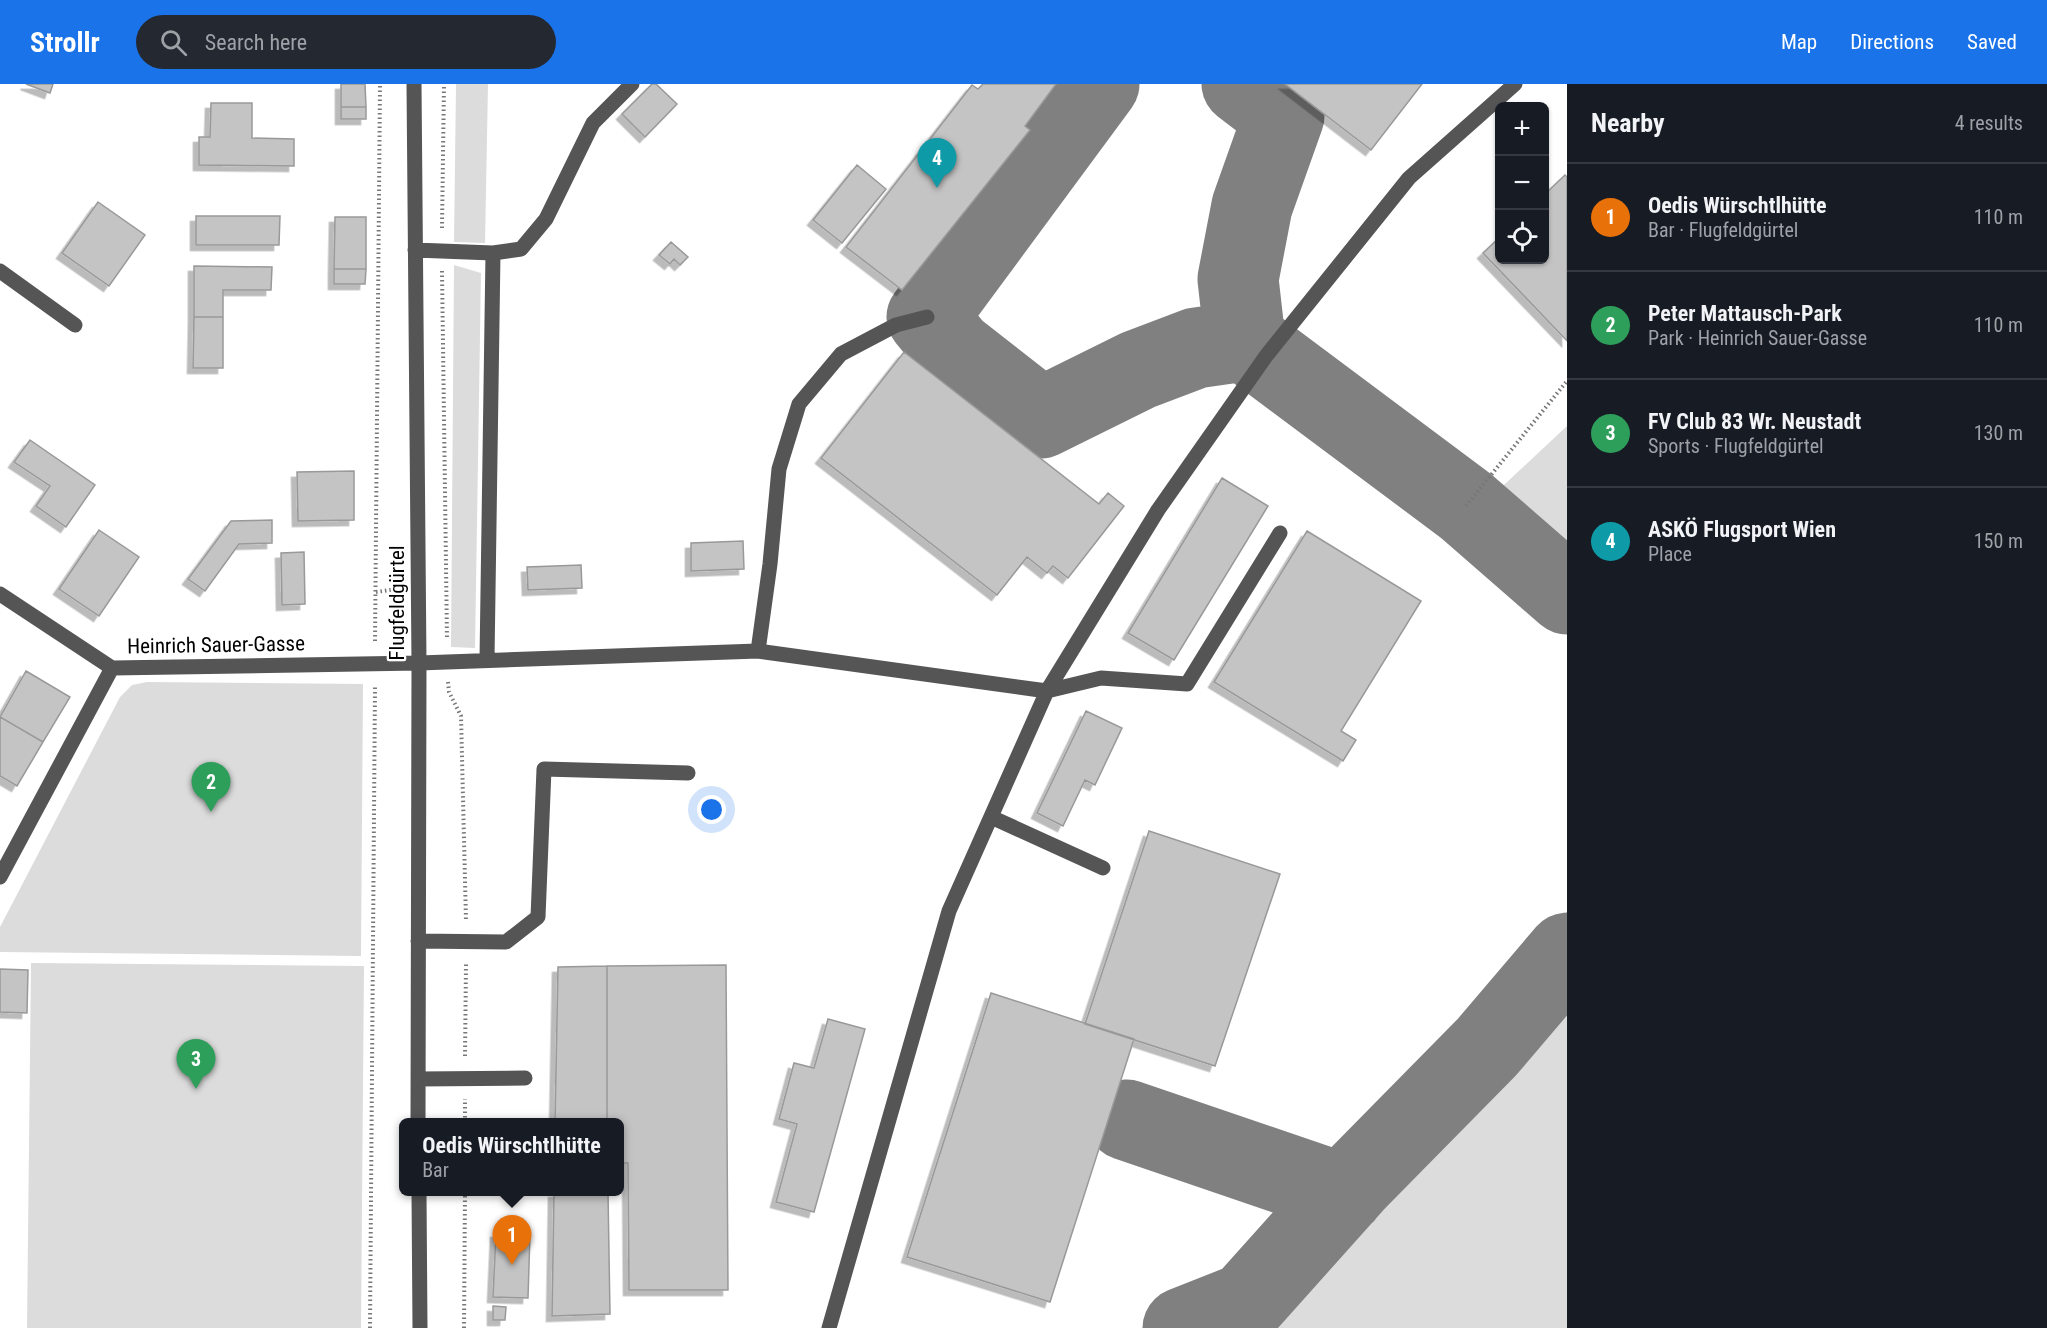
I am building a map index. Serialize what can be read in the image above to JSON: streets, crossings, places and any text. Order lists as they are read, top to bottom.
{
  "streets": {
    "street": ["Flugfeldgürtel", "Heinrich Sauer-Gasse"]
  },
  "crossings": [
    ["Flugfeldgürtel", "Heinrich Sauer-Gasse"]
  ],
  "page": {
    "header": "Strollr",
    "search": "Search here",
    "nav": ["Map", "Directions", "Saved"],
    "heading": ["Nearby", "4 results"],
    "map_buttons": ["+", "−"],
    "pins": [
      "4",
      "2",
      "3",
      "1"
    ],
    "list": [
      {
        "mark": "1",
        "name": "Oedis Würschtlhütte",
        "note": "Bar · Flugfeldgürtel",
        "value": "110 m"
      },
      {
        "mark": "2",
        "name": "Peter Mattausch-Park",
        "note": "Park · Heinrich Sauer-Gasse",
        "value": "110 m"
      },
      {
        "mark": "3",
        "name": "FV Club 83 Wr. Neustadt",
        "note": "Sports · Flugfeldgürtel",
        "value": "130 m"
      },
      {
        "mark": "4",
        "name": "ASKÖ Flugsport Wien",
        "note": "Place",
        "value": "150 m"
      }
    ],
    "popup": ["Oedis Würschtlhütte", "Bar"]
  }
}
